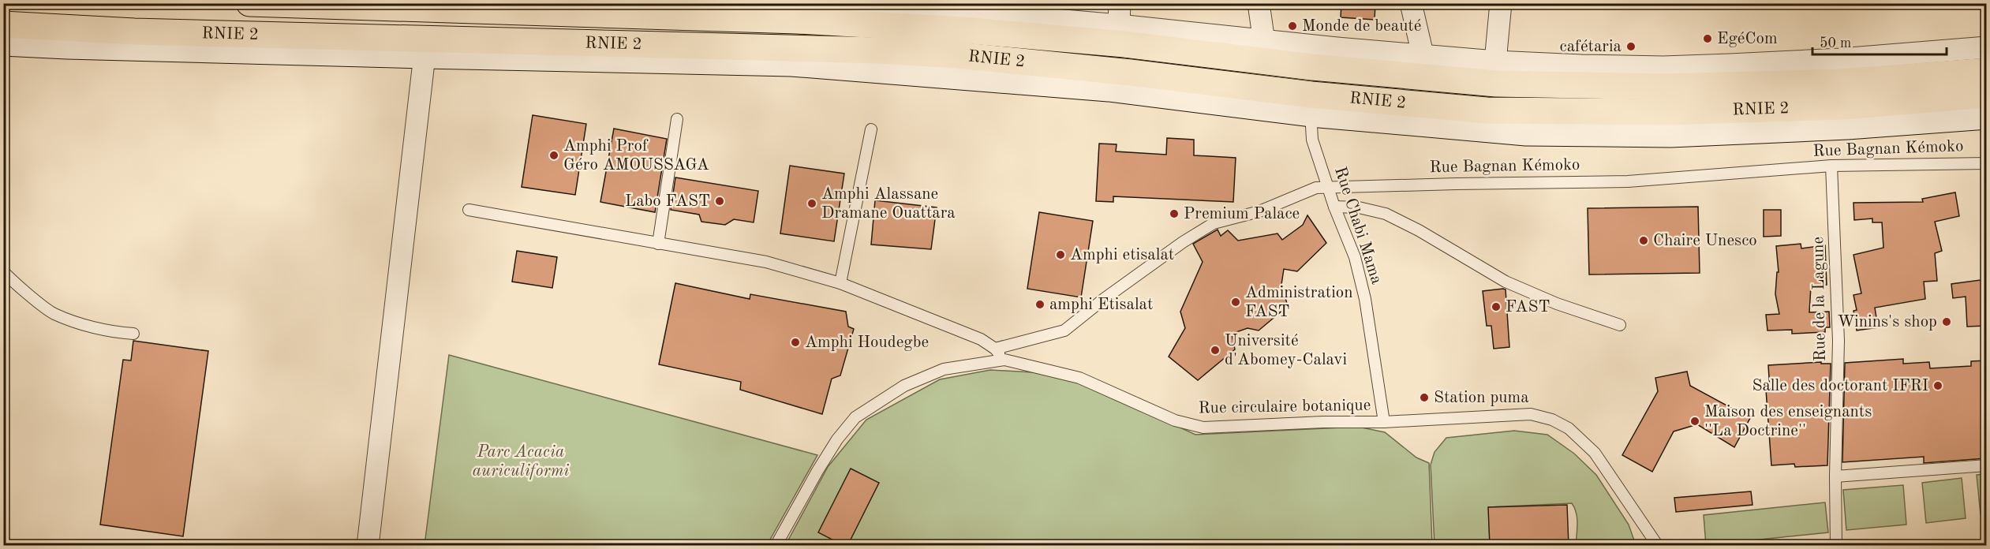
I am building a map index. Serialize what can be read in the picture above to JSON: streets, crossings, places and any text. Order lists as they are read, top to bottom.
{
  "streets": {
    "highway": ["RNIE 2"],
    "lane": [
      "Rue Bagnan Kémoko",
      "Rue Chabi Mama",
      "Rue de la Lagune",
      "Rue circulaire botanique"
    ]
  },
  "crossings": [
    ["RNIE 2", "Rue Chabi Mama"],
    ["Rue Bagnan Kémoko", "Rue Chabi Mama"],
    ["Rue Bagnan Kémoko", "Rue de la Lagune"],
    ["Rue Chabi Mama", "Rue circulaire botanique"]
  ],
  "parks": ["Parc Acacia auriculiformi"],
  "places": [
    "Monde de beauté",
    "EgéCom",
    "cafétaria",
    "Amphi Prof Géro AMOUSSAGA",
    "Labo FAST",
    "Amphi Alassane Dramane Ouattara",
    "Premium Palace",
    "Chaire Unesco",
    "Amphi etisalat",
    "Administration FAST",
    "amphi Etisalat",
    "FAST",
    "Winins's shop",
    "Amphi Houdegbe",
    "Université d'Abomey-Calavi",
    "Salle des doctorant IFRI",
    "Station puma",
    "Maison des enseignants ''La Doctrine''"
  ],
  "scale_bar": "50 m"
}
